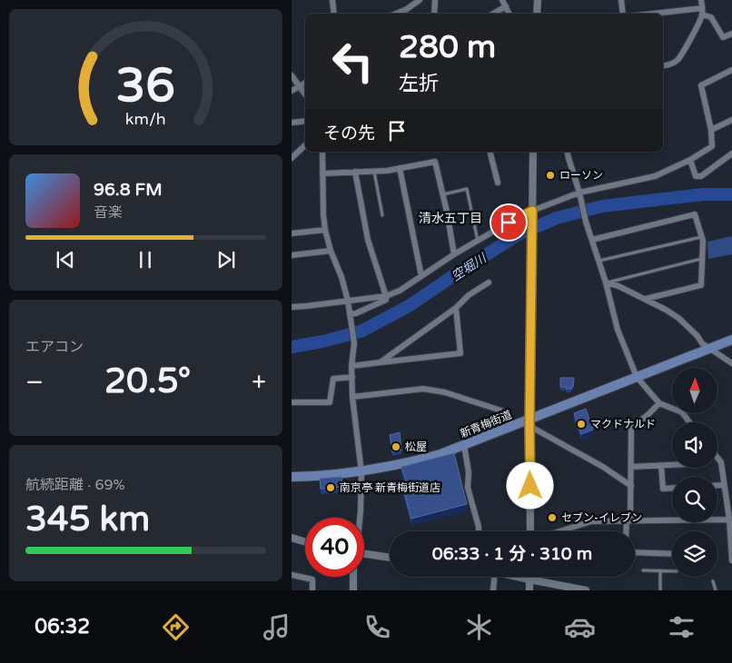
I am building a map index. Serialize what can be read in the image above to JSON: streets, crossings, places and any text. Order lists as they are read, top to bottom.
{
  "streets": {
    "main road": ["新青梅街道"]
  },
  "districts": ["清水五丁目"],
  "water": ["空堀川"],
  "places": [
    "ローソン",
    "マクドナルド",
    "松屋",
    "南京亭 新青梅街道店",
    "セブン-イレブン"
  ],
  "north": "top",
  "page": {
    "turn": ["280 m", "左折"],
    "then": "その先",
    "song": ["96.8 FM", "音楽"],
    "tile": [
      "エアコン",
      ["航続距離 · 69%", "345 km"]
    ],
    "heat": ["−", "20.5°", "+"],
    "limit": "40",
    "trip": "06:33 · 1 分 · 310 m",
    "tabs": "06:32",
    "gauge": ["36", "km/h"]
  }
}
